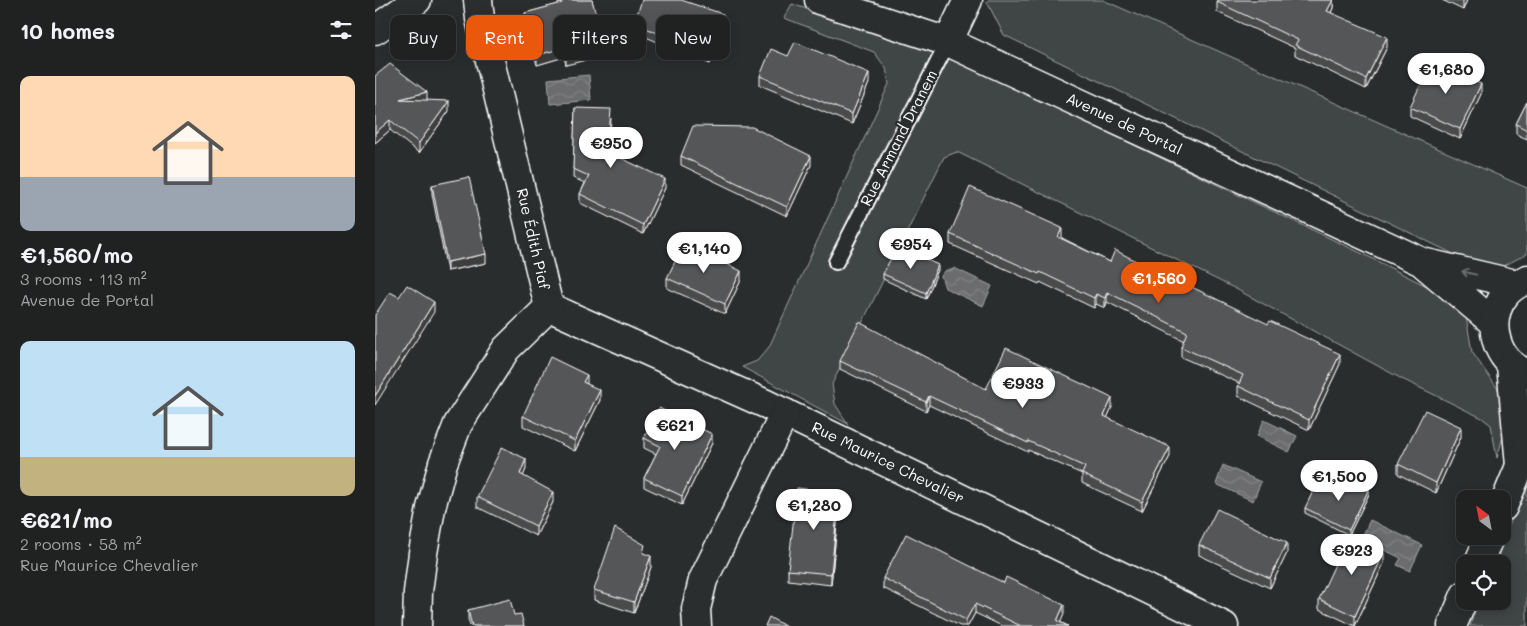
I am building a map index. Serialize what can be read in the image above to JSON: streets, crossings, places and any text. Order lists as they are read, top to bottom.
{
  "streets": {
    "street": ["Avenue de Portal", "Rue Édith Piaf", "Rue Maurice Chevalier"],
    "lane": ["Rue Armand Dranem"]
  },
  "crossings": [
    ["Avenue de Portal", "Rue Armand Dranem"],
    ["Rue Édith Piaf", "Rue Maurice Chevalier"]
  ],
  "north": "top left",
  "page": {
    "heading": "10 homes",
    "chip": [
      "Buy",
      "Rent",
      "Filters",
      "New"
    ],
    "price": [
      "€1,680",
      "€950",
      "€954",
      "€1,140",
      "€1,560",
      "€933",
      "€621",
      "€1,500",
      "€1,280",
      "€923"
    ],
    "list": [
      {
        "name": "€1,560/mo",
        "note": "3 rooms · 113 m² · Avenue de Portal"
      },
      {
        "name": "€621/mo",
        "note": "2 rooms · 58 m² · Rue Maurice Chevalier"
      }
    ]
  }
}
